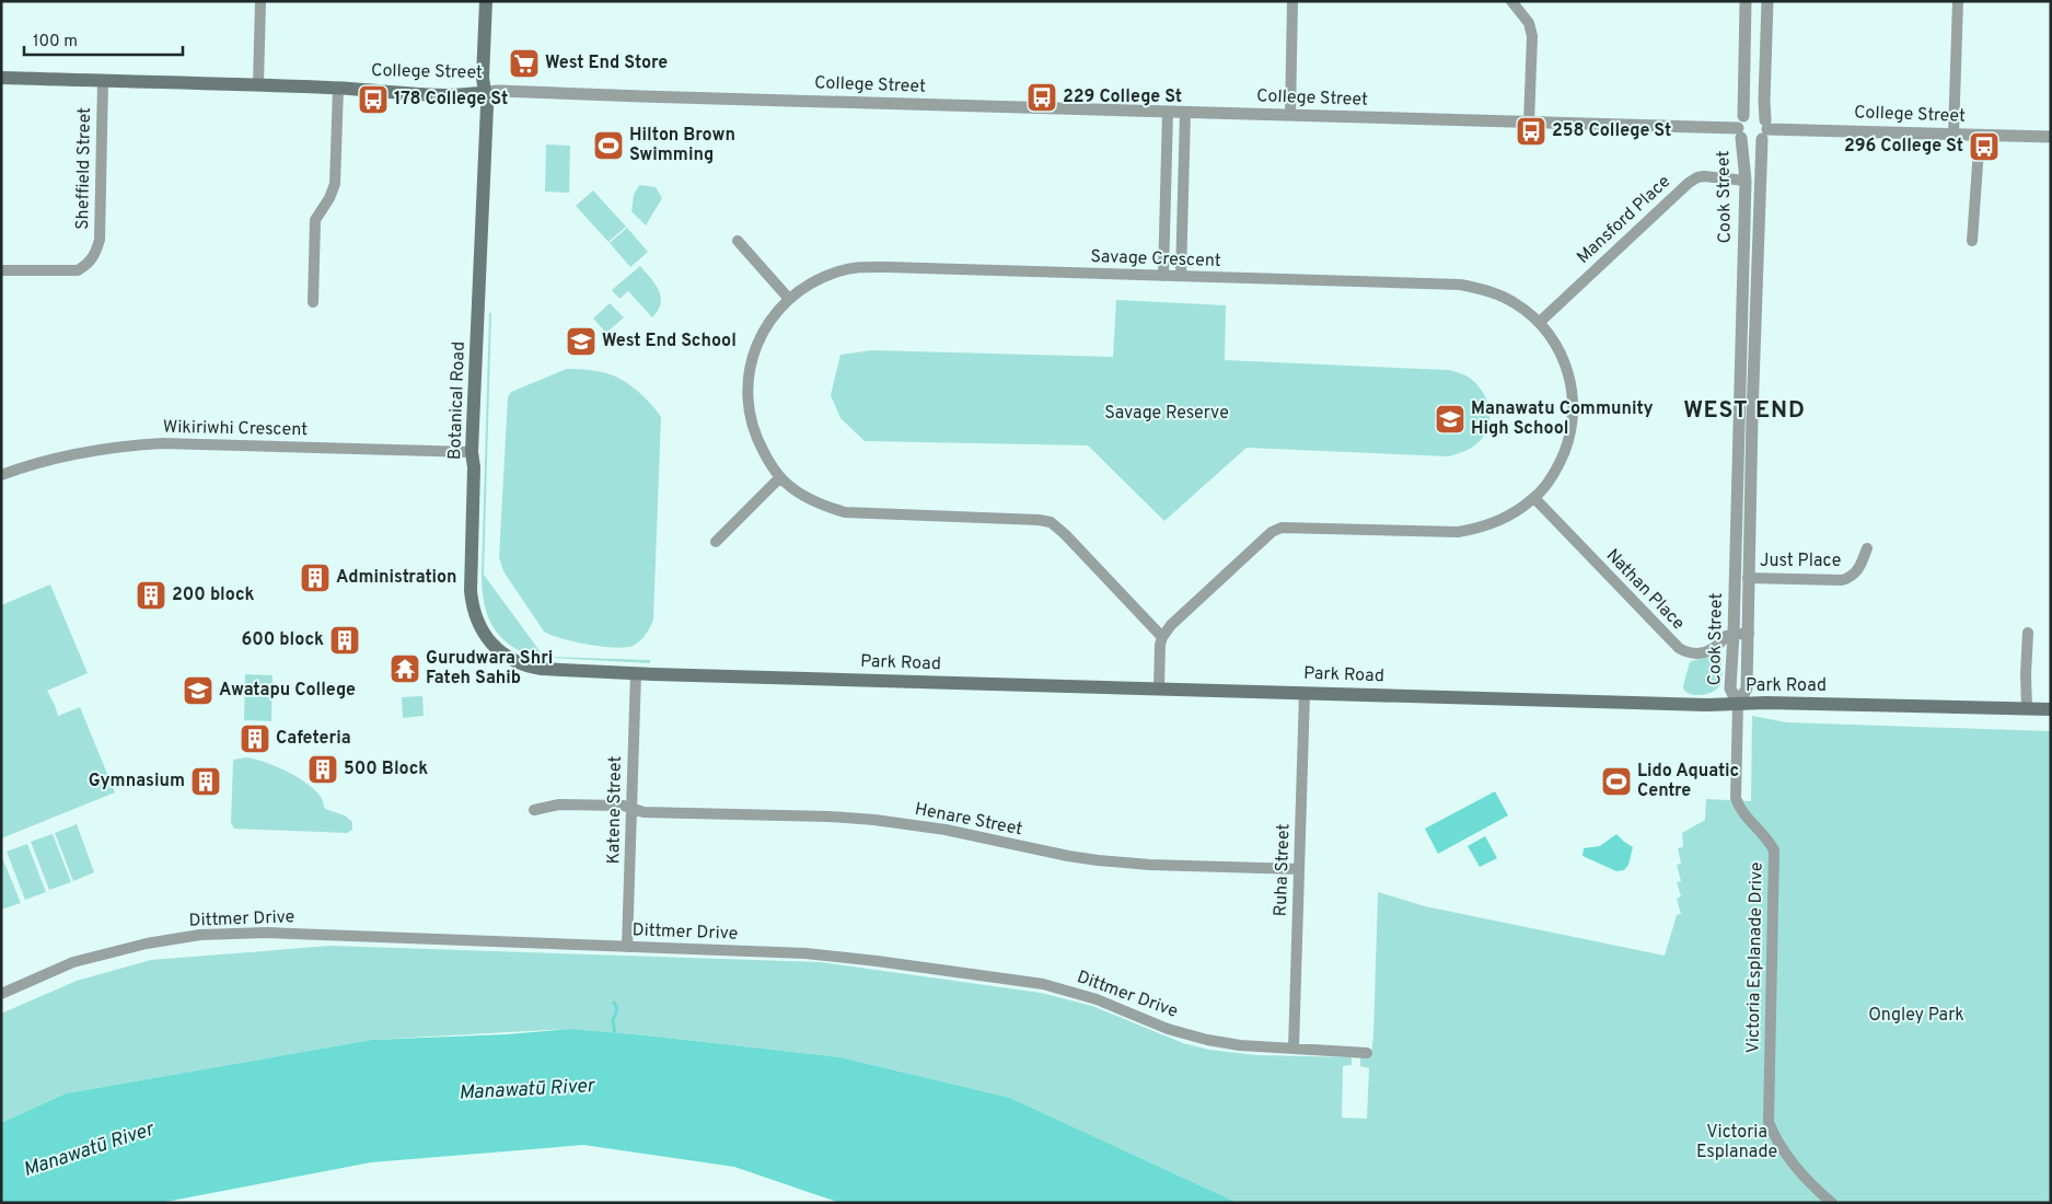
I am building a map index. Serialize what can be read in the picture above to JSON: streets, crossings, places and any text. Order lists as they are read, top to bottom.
{
  "streets": {
    "main road": ["College Street", "Botanical Road", "Park Road"],
    "street": [
      "Sheffield Street",
      "Cook Street",
      "Mansford Place",
      "Savage Crescent",
      "Wikiriwhi Crescent",
      "Just Place",
      "Nathan Place",
      "Katene Street",
      "Henare Street",
      "Ruha Street",
      "Dittmer Drive",
      "Victoria Esplanade Drive"
    ]
  },
  "crossings": [
    ["College Street", "Sheffield Street"],
    ["College Street", "Cook Street"],
    ["College Street", "Botanical Road"],
    ["Cook Street", "Mansford Place"],
    ["Cook Street", "Just Place"],
    ["Cook Street", "Nathan Place"],
    ["Cook Street", "Park Road"],
    ["Cook Street", "Victoria Esplanade Drive"],
    ["Mansford Place", "Savage Crescent"],
    ["Savage Crescent", "Nathan Place"],
    ["Botanical Road", "Wikiriwhi Crescent"],
    ["Botanical Road", "Park Road"],
    ["Botanical Road", "Katene Street"],
    ["Park Road", "Katene Street"],
    ["Park Road", "Ruha Street"],
    ["Park Road", "Victoria Esplanade Drive"],
    ["Katene Street", "Henare Street"],
    ["Katene Street", "Dittmer Drive"],
    ["Henare Street", "Ruha Street"],
    ["Ruha Street", "Dittmer Drive"]
  ],
  "districts": ["WEST END"],
  "water": ["Manawatū River"],
  "parks": ["Savage Reserve", "Ongley Park", "Victoria Esplanade"],
  "places": {
    "supermarket": ["West End Store"],
    "bus stop": [
      "229 College St",
      "178 College St",
      "258 College St",
      "296 College St"
    ],
    "sports": ["Hilton Brown Swimming", "Lido Aquatic Centre"],
    "school or university": ["West End School", "Manawatu Community High School", "Awatapu College"],
    "building": [
      "Administration",
      "200 block",
      "600 block",
      "Cafeteria",
      "500 Block",
      "Gymnasium"
    ],
    "temple": ["Gurudwara Shri Fateh Sahib"]
  },
  "scale_bar": "100 m"
}
